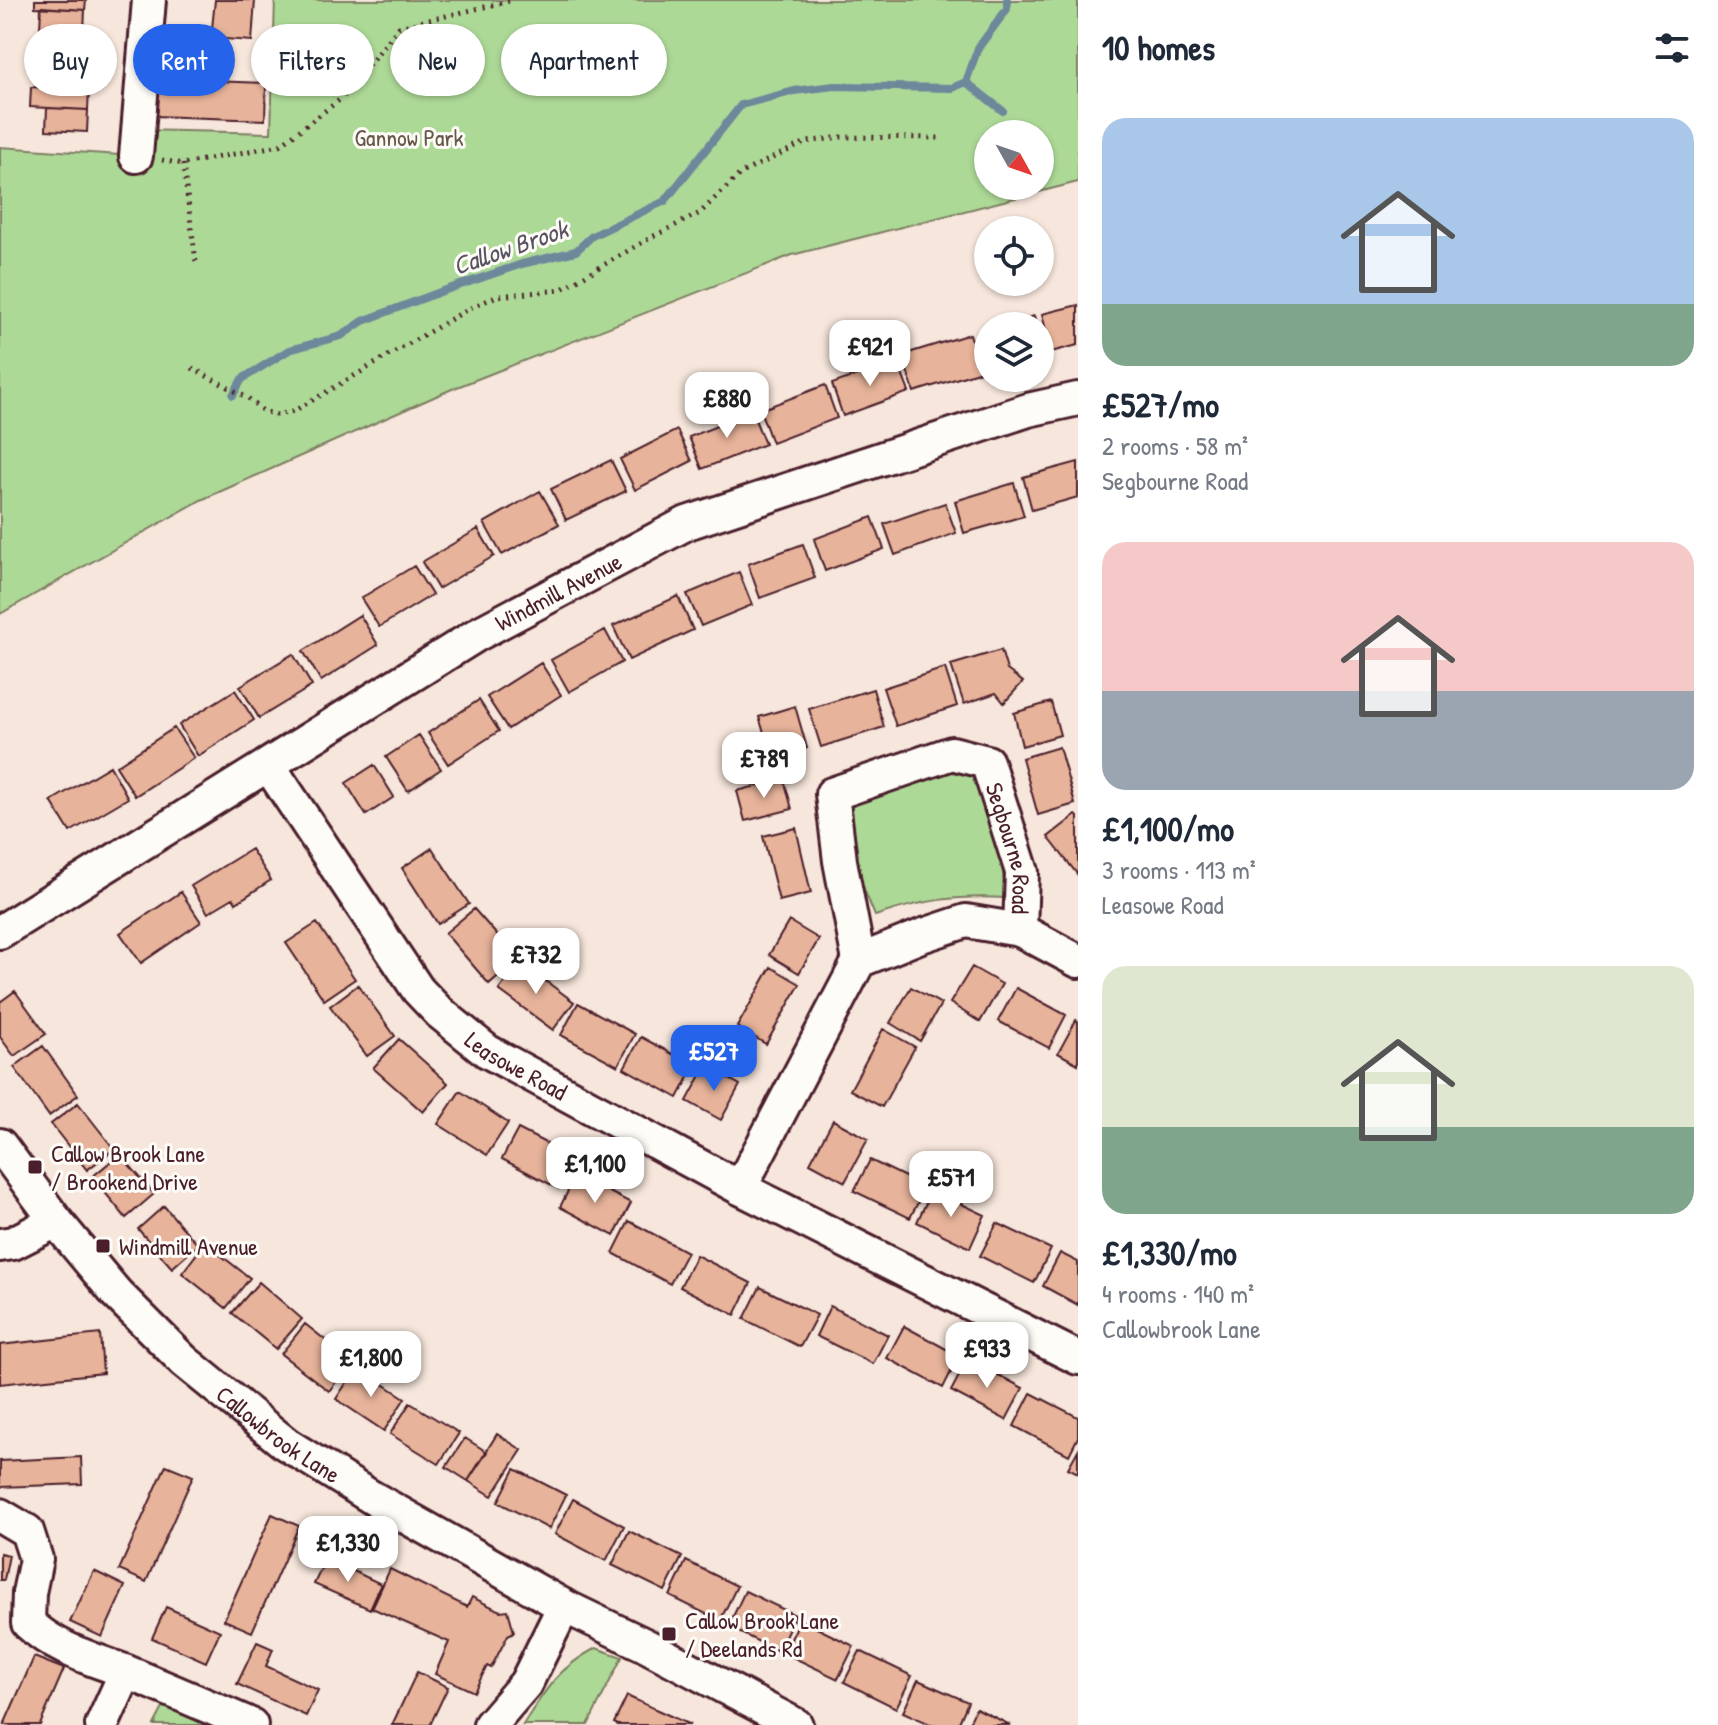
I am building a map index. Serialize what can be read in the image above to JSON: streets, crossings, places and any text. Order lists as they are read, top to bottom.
{
  "streets": {
    "street": [
      "Windmill Avenue",
      "Segbourne Road",
      "Leasowe Road",
      "Callowbrook Lane"
    ]
  },
  "crossings": [
    ["Windmill Avenue", "Leasowe Road"]
  ],
  "water": ["Callow Brook"],
  "parks": ["Gannow Park"],
  "places": {
    "transit": ["Callow Brook Lane / Brookend Drive", "Windmill Avenue", "Callow Brook Lane / Deelands Rd"]
  },
  "north": "bottom right",
  "page": {
    "heading": "10 homes",
    "chip": [
      "Buy",
      "Rent",
      "Filters",
      "New",
      "Apartment"
    ],
    "list": [
      {
        "name": "£527/mo",
        "note": "2 rooms · 58 m² · Segbourne Road"
      },
      {
        "name": "£1,100/mo",
        "note": "3 rooms · 113 m² · Leasowe Road"
      },
      {
        "name": "£1,330/mo",
        "note": "4 rooms · 140 m² · Callowbrook Lane"
      }
    ],
    "price": [
      "£921",
      "£880",
      "£789",
      "£732",
      "£527",
      "£1,100",
      "£571",
      "£933",
      "£1,800",
      "£1,330"
    ]
  }
}
